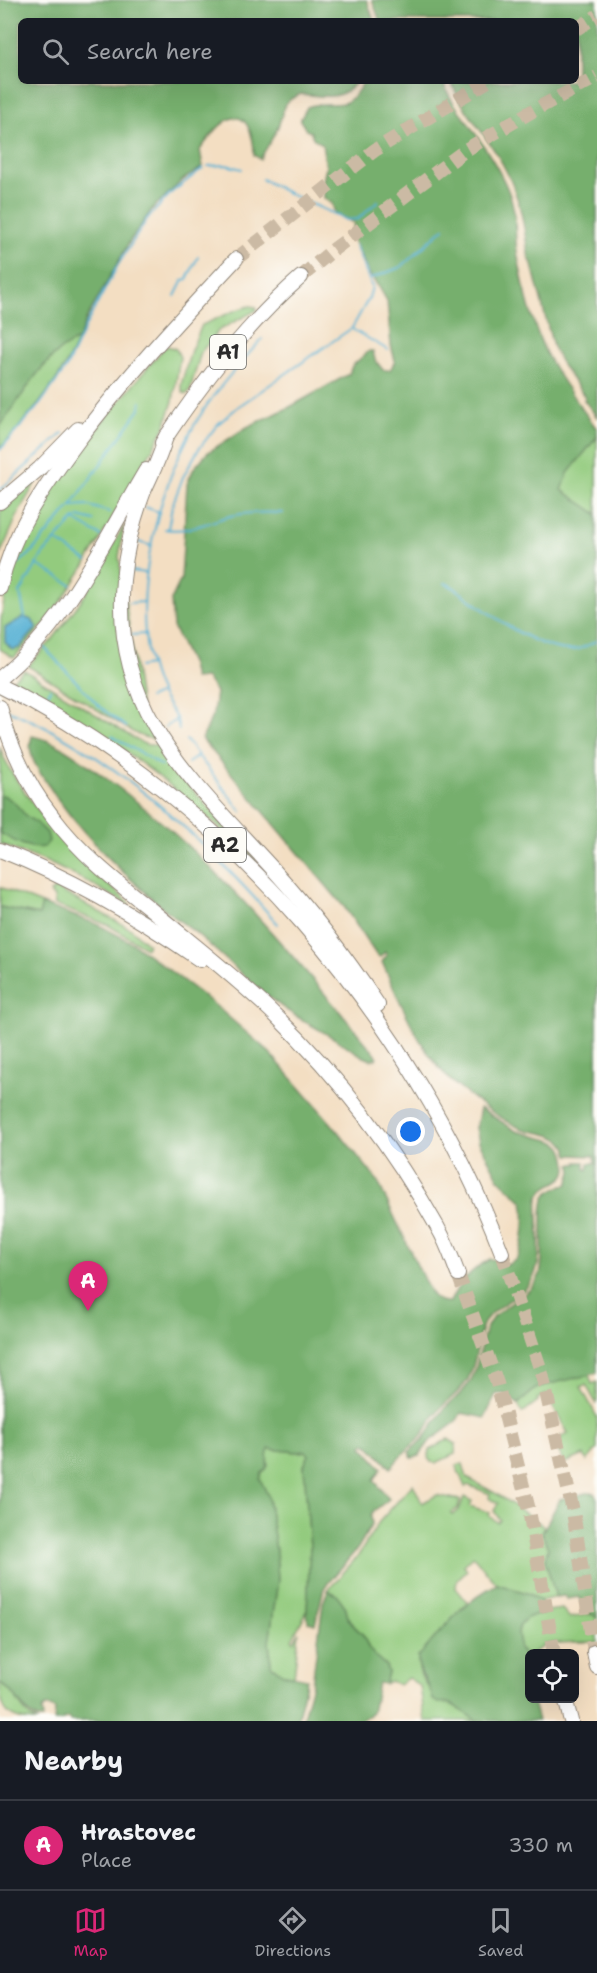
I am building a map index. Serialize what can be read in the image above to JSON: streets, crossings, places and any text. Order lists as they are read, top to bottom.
{
  "streets": {
    "highway": ["A1", "A2"]
  },
  "page": {
    "search": "Search here",
    "pins": "A",
    "heading": "Nearby",
    "list": [
      {
        "mark": "A",
        "name": "Hrastovec",
        "note": "Place",
        "value": "330 m"
      }
    ],
    "nav": ["Map", "Directions", "Saved"]
  }
}
